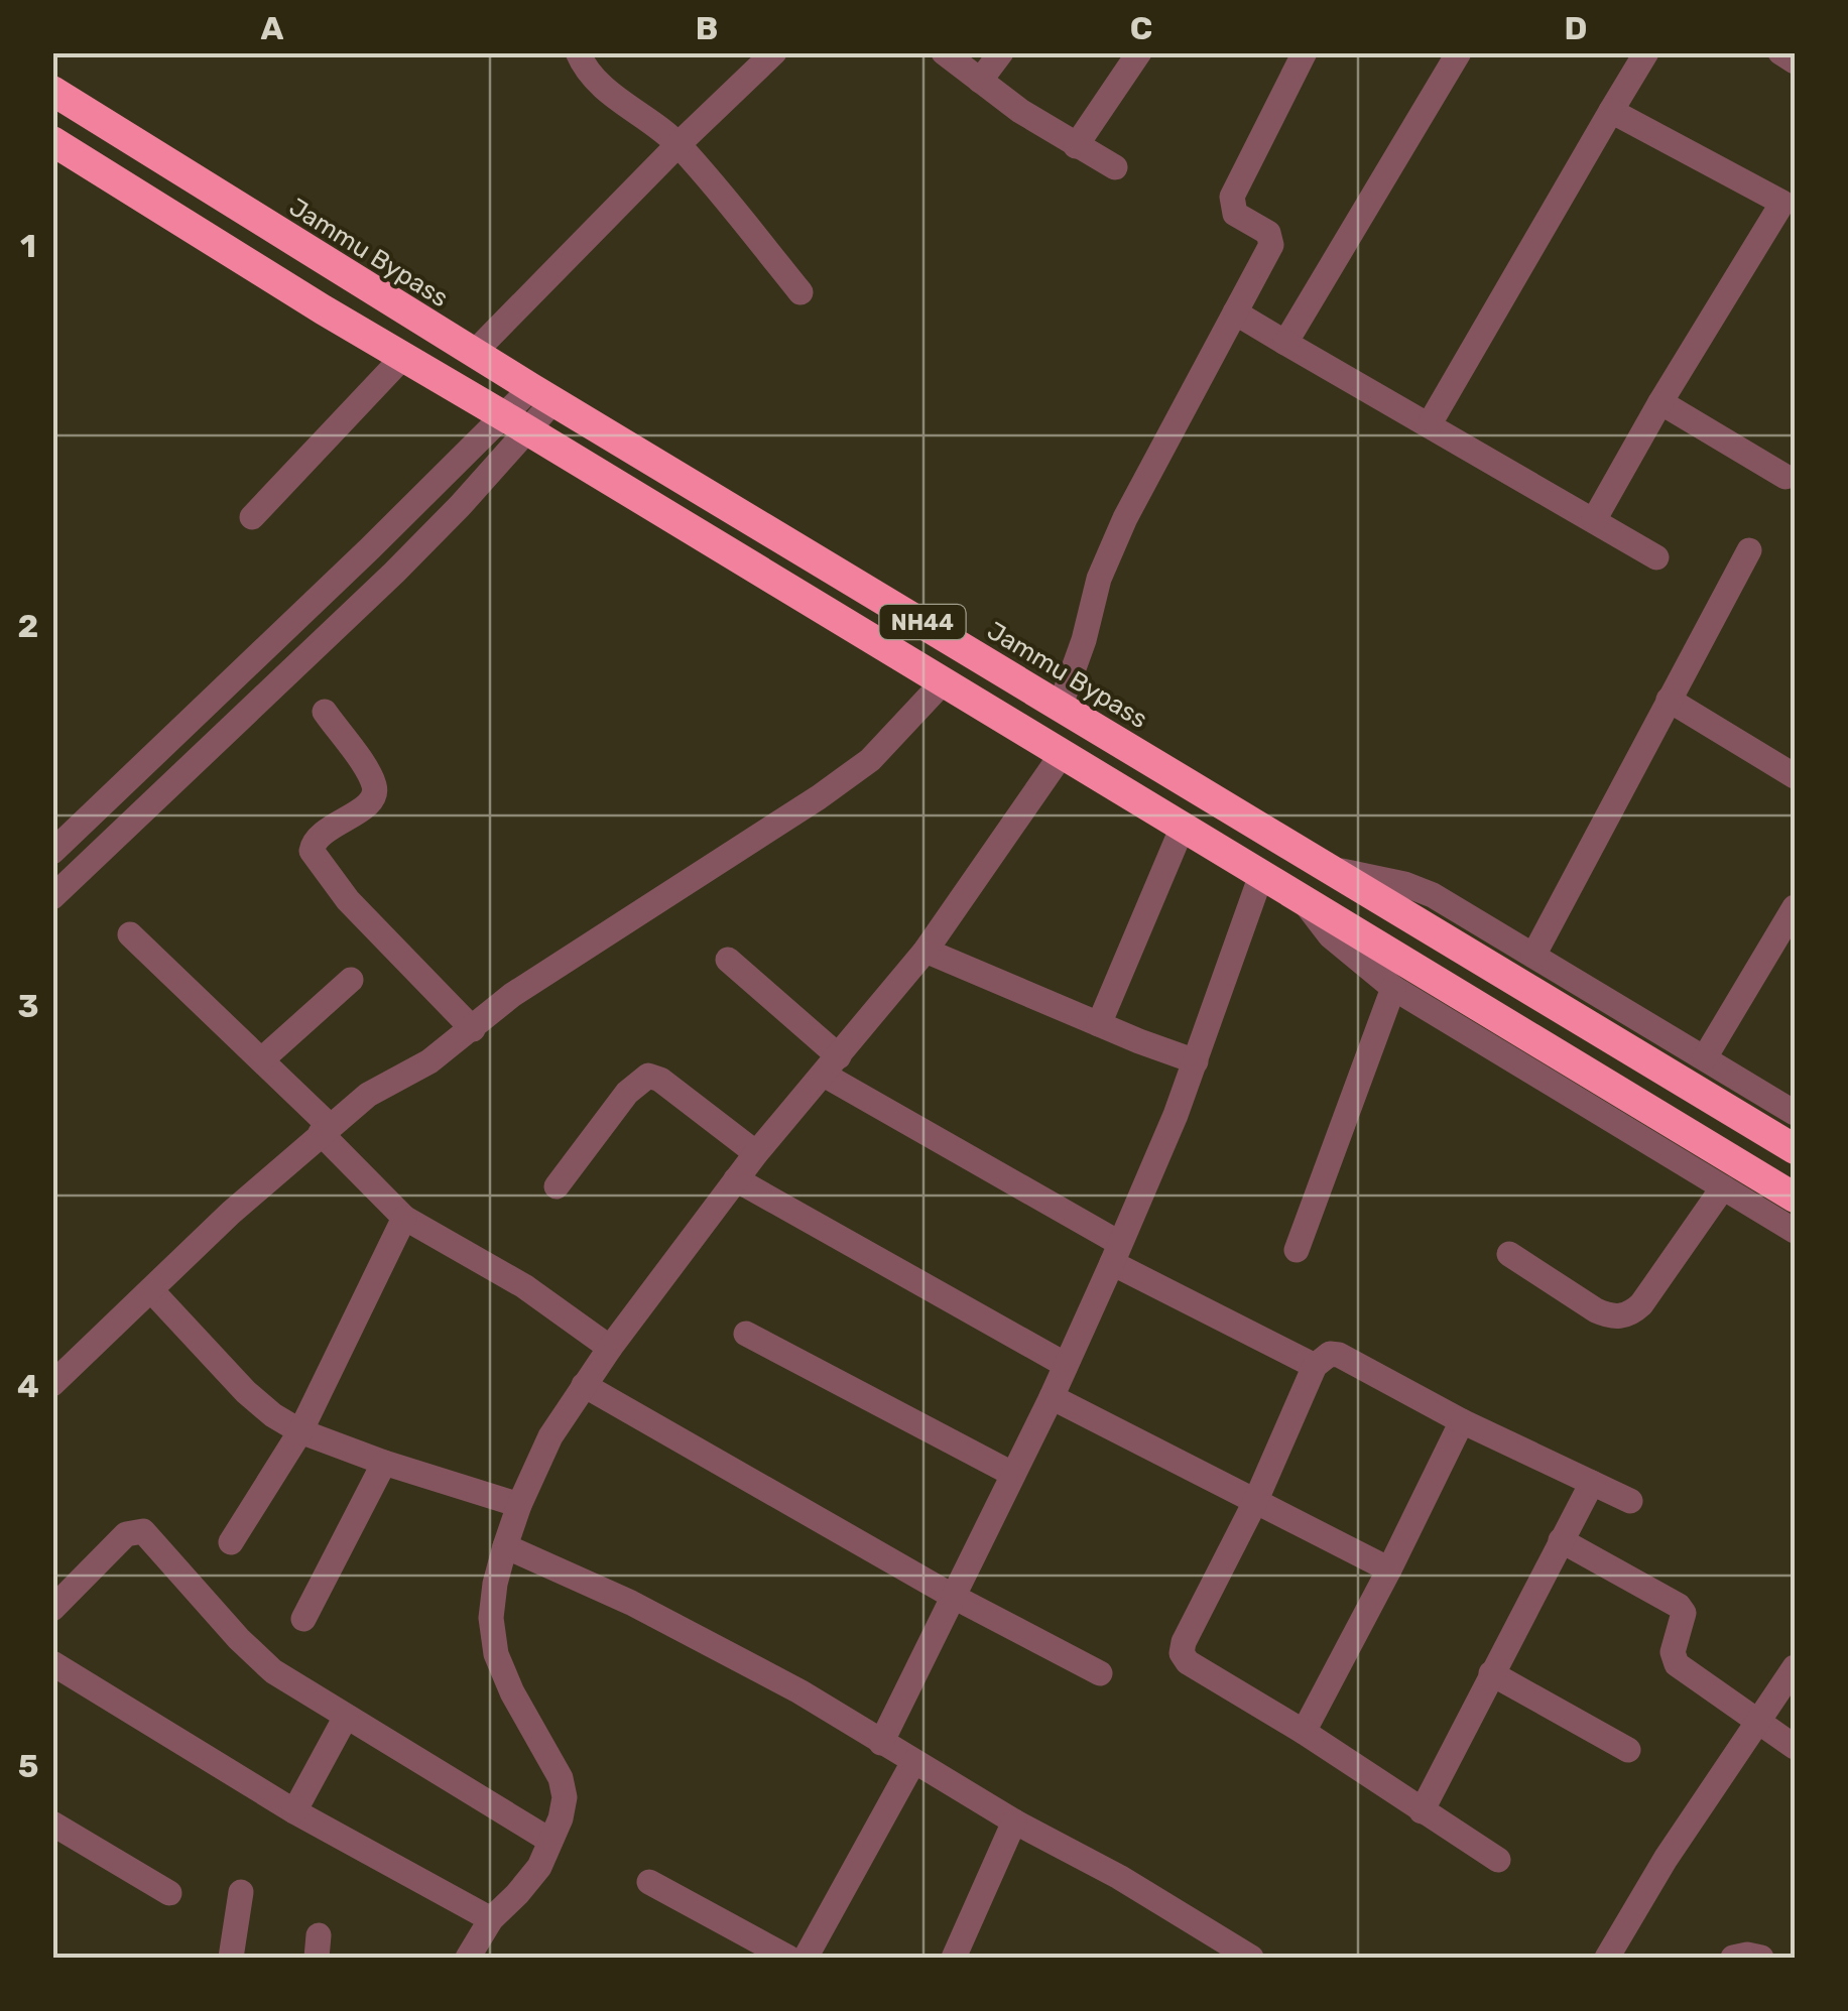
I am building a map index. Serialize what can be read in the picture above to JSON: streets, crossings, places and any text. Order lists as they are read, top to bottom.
{
  "streets": {
    "highway": ["Jammu Bypass", "NH44"]
  },
  "grid": {
    "columns": [
      "A",
      "B",
      "C",
      "D"
    ],
    "rows": [
      "1",
      "2",
      "3",
      "4",
      "5"
    ]
  }
}
